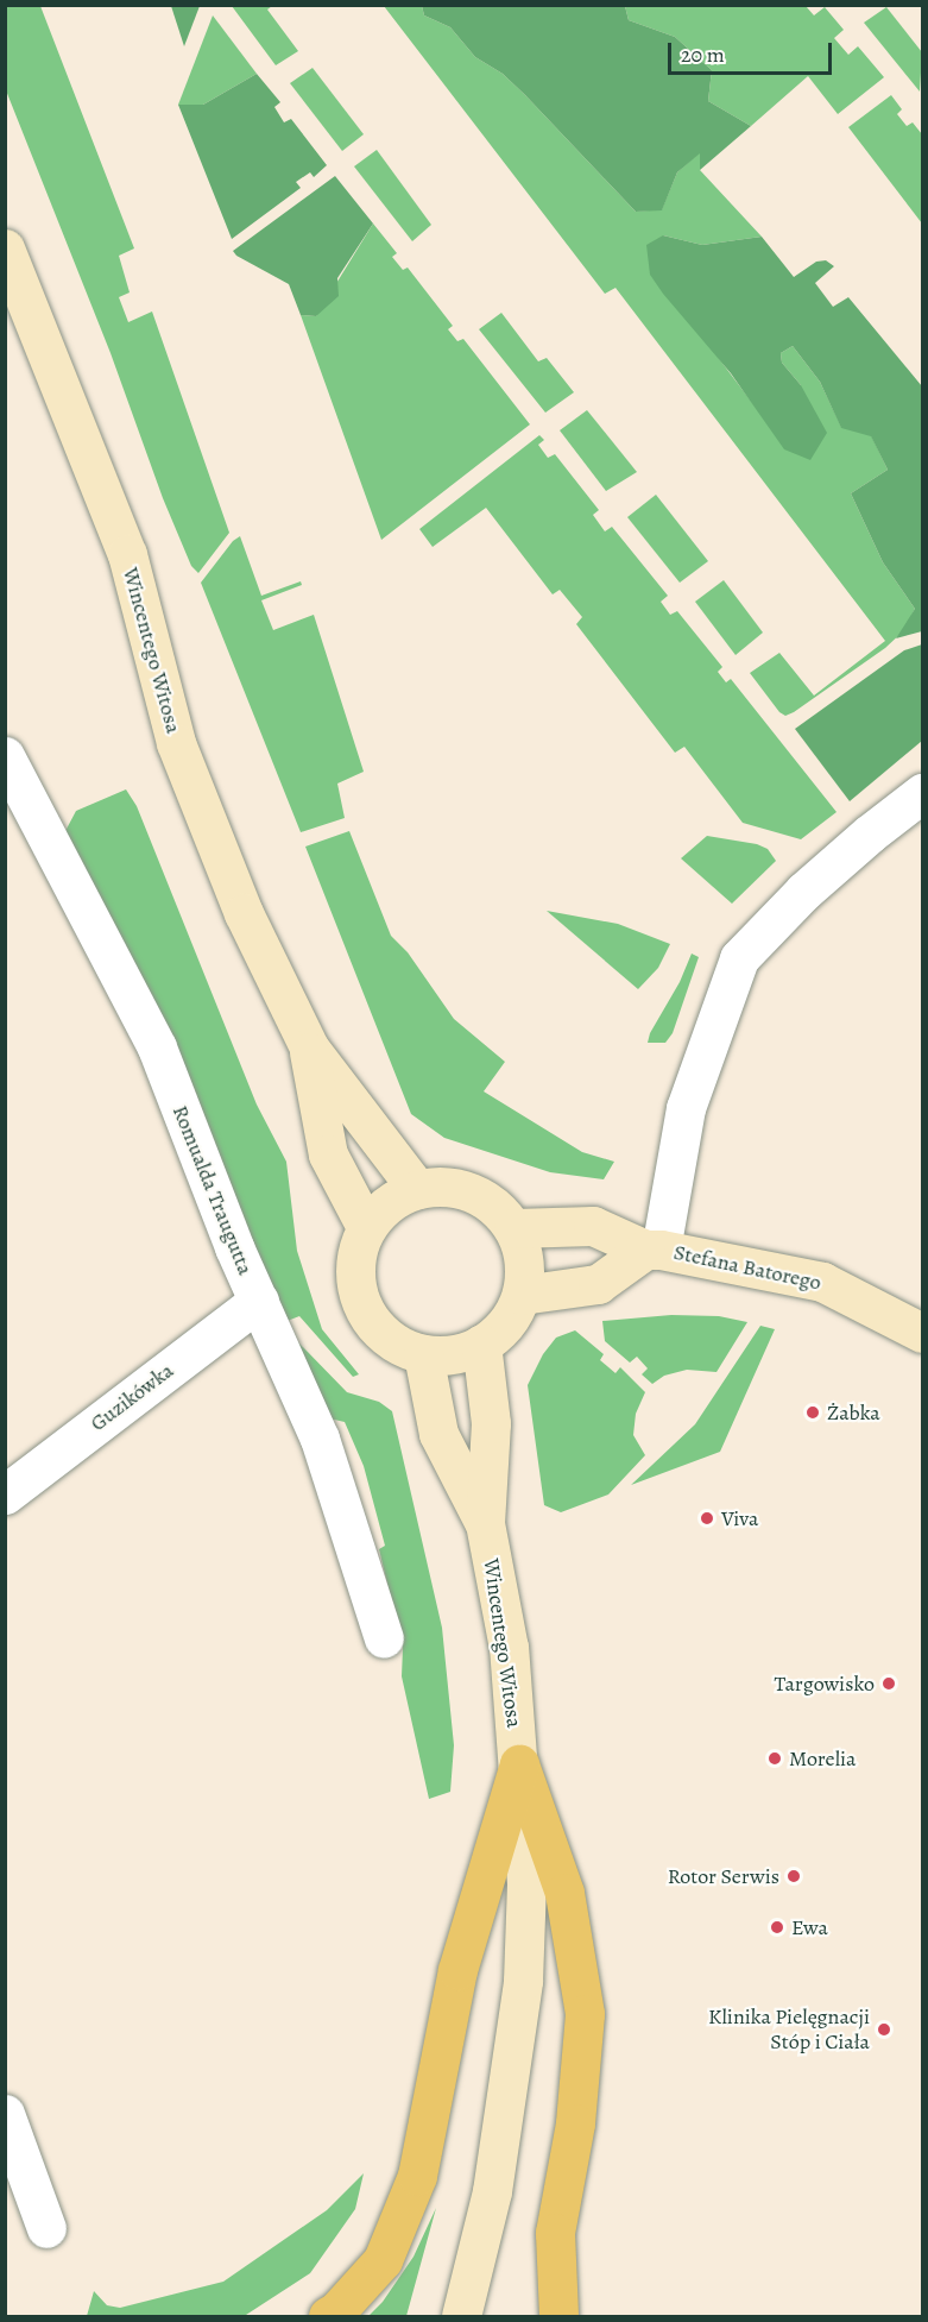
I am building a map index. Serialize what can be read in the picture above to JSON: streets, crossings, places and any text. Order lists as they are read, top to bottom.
{
  "streets": {
    "street": [
      "Wincentego Witosa",
      "Romualda Traugutta",
      "Stefana Batorego",
      "Guzikówka"
    ]
  },
  "crossings": [
    ["Wincentego Witosa", "Stefana Batorego"],
    ["Romualda Traugutta", "Guzikówka"]
  ],
  "places": [
    "Żabka",
    "Viva",
    "Targowisko",
    "Morelia",
    "Rotor Serwis",
    "Ewa",
    "Klinika Pielęgnacji Stóp i Ciała"
  ],
  "scale_bar": "20 m"
}
